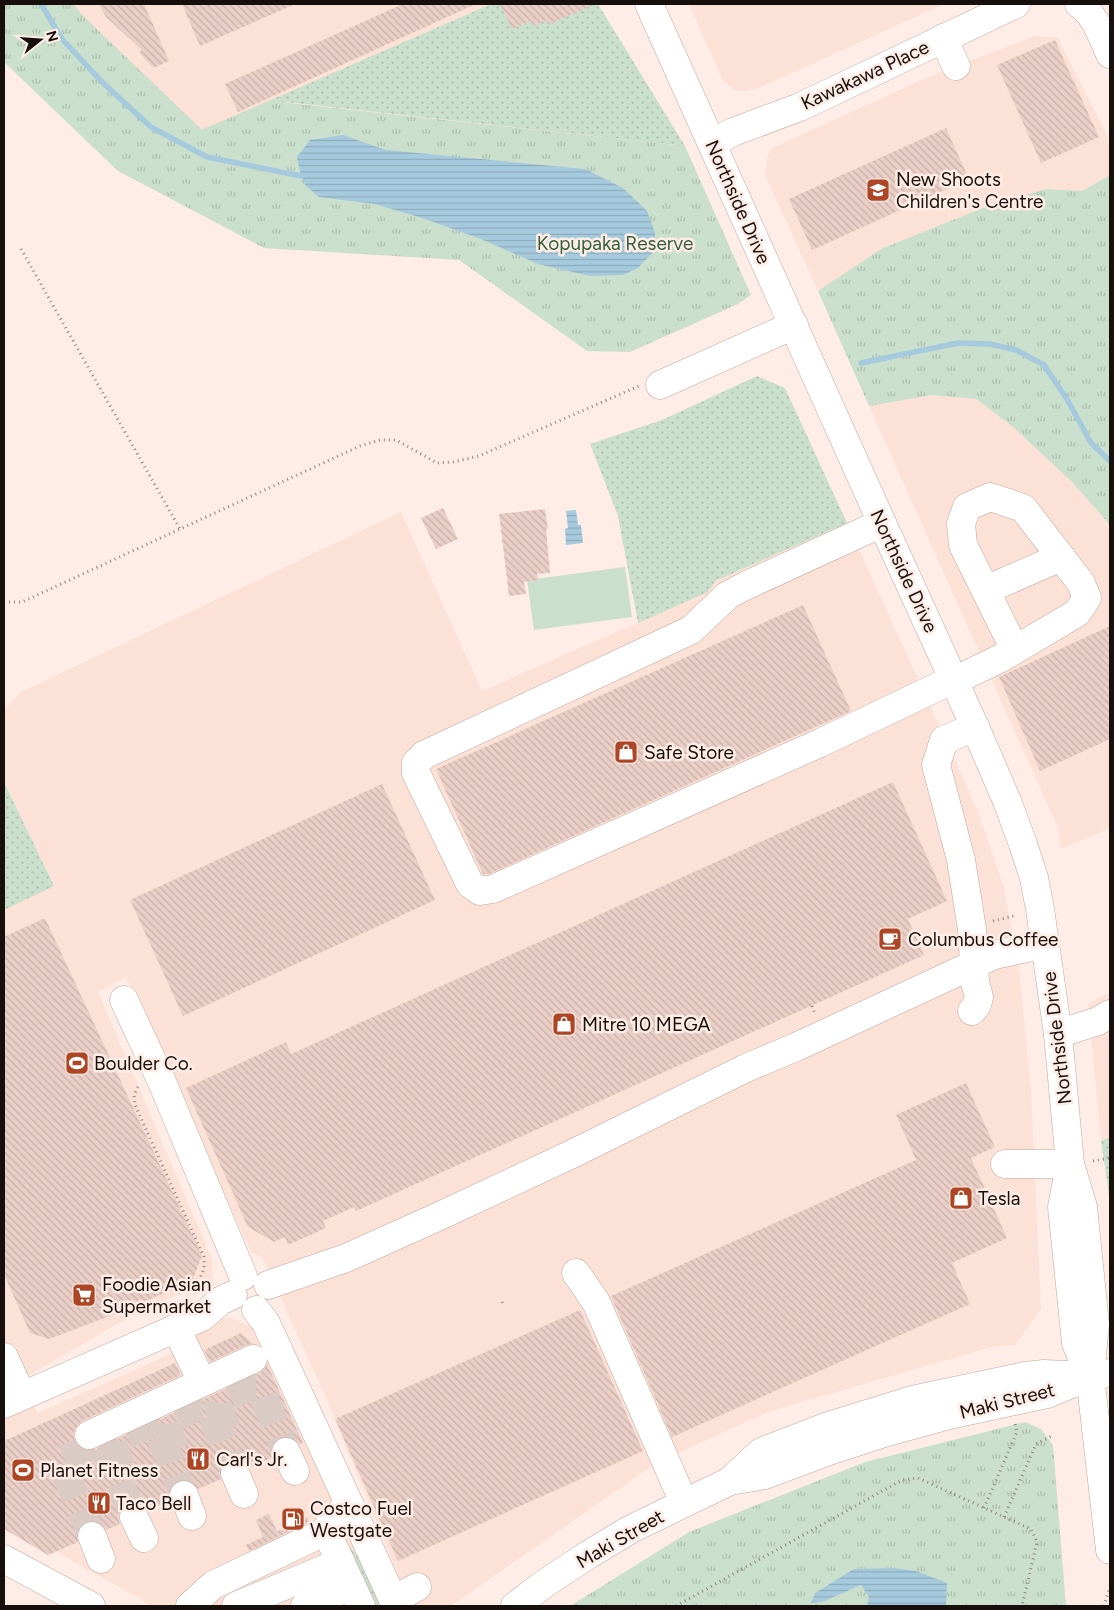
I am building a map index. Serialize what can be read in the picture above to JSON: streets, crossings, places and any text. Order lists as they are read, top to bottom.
{
  "streets": {
    "street": ["Kawakawa Place", "Northside Drive", "Maki Street"]
  },
  "crossings": [
    ["Kawakawa Place", "Northside Drive"],
    ["Northside Drive", "Maki Street"]
  ],
  "parks": ["Kopupaka Reserve"],
  "places": {
    "school or university": ["New Shoots Children's Centre"],
    "shop": ["Safe Store", "Mitre 10 MEGA", "Tesla"],
    "cafe": ["Columbus Coffee"],
    "sports": ["Boulder Co.", "Planet Fitness"],
    "supermarket": ["Foodie Asian Supermarket"],
    "restaurant": ["Carl's Jr.", "Taco Bell"],
    "fuel station": ["Costco Fuel Westgate"]
  },
  "north": "right"
}
